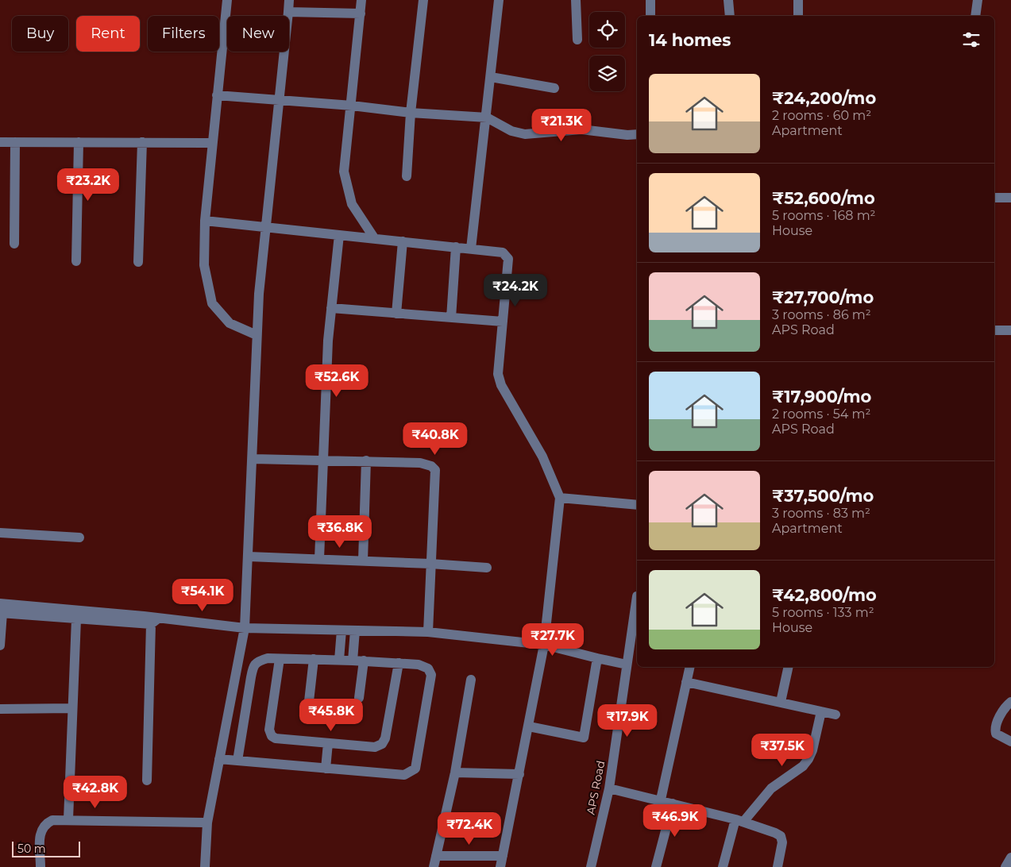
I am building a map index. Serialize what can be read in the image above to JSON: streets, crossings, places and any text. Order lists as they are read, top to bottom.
{
  "streets": {
    "street": ["APS Road"]
  },
  "scale_bar": "50 m",
  "page": {
    "chip": [
      "Buy",
      "Rent",
      "Filters",
      "New"
    ],
    "heading": "14 homes",
    "list": [
      {
        "name": "₹24,200/mo",
        "note": "2 rooms · 60 m² · Apartment"
      },
      {
        "name": "₹52,600/mo",
        "note": "5 rooms · 168 m² · House"
      },
      {
        "name": "₹27,700/mo",
        "note": "3 rooms · 86 m² · APS Road"
      },
      {
        "name": "₹17,900/mo",
        "note": "2 rooms · 54 m² · APS Road"
      },
      {
        "name": "₹37,500/mo",
        "note": "3 rooms · 83 m² · Apartment"
      },
      {
        "name": "₹42,800/mo",
        "note": "5 rooms · 133 m² · House"
      }
    ],
    "price": [
      "₹21.3K",
      "₹23.2K",
      "₹24.2K",
      "₹52.6K",
      "₹40.8K",
      "₹36.8K",
      "₹54.1K",
      "₹27.7K",
      "₹45.8K",
      "₹17.9K",
      "₹37.5K",
      "₹42.8K",
      "₹46.9K",
      "₹72.4K"
    ],
    "scale": "50 m"
  }
}
